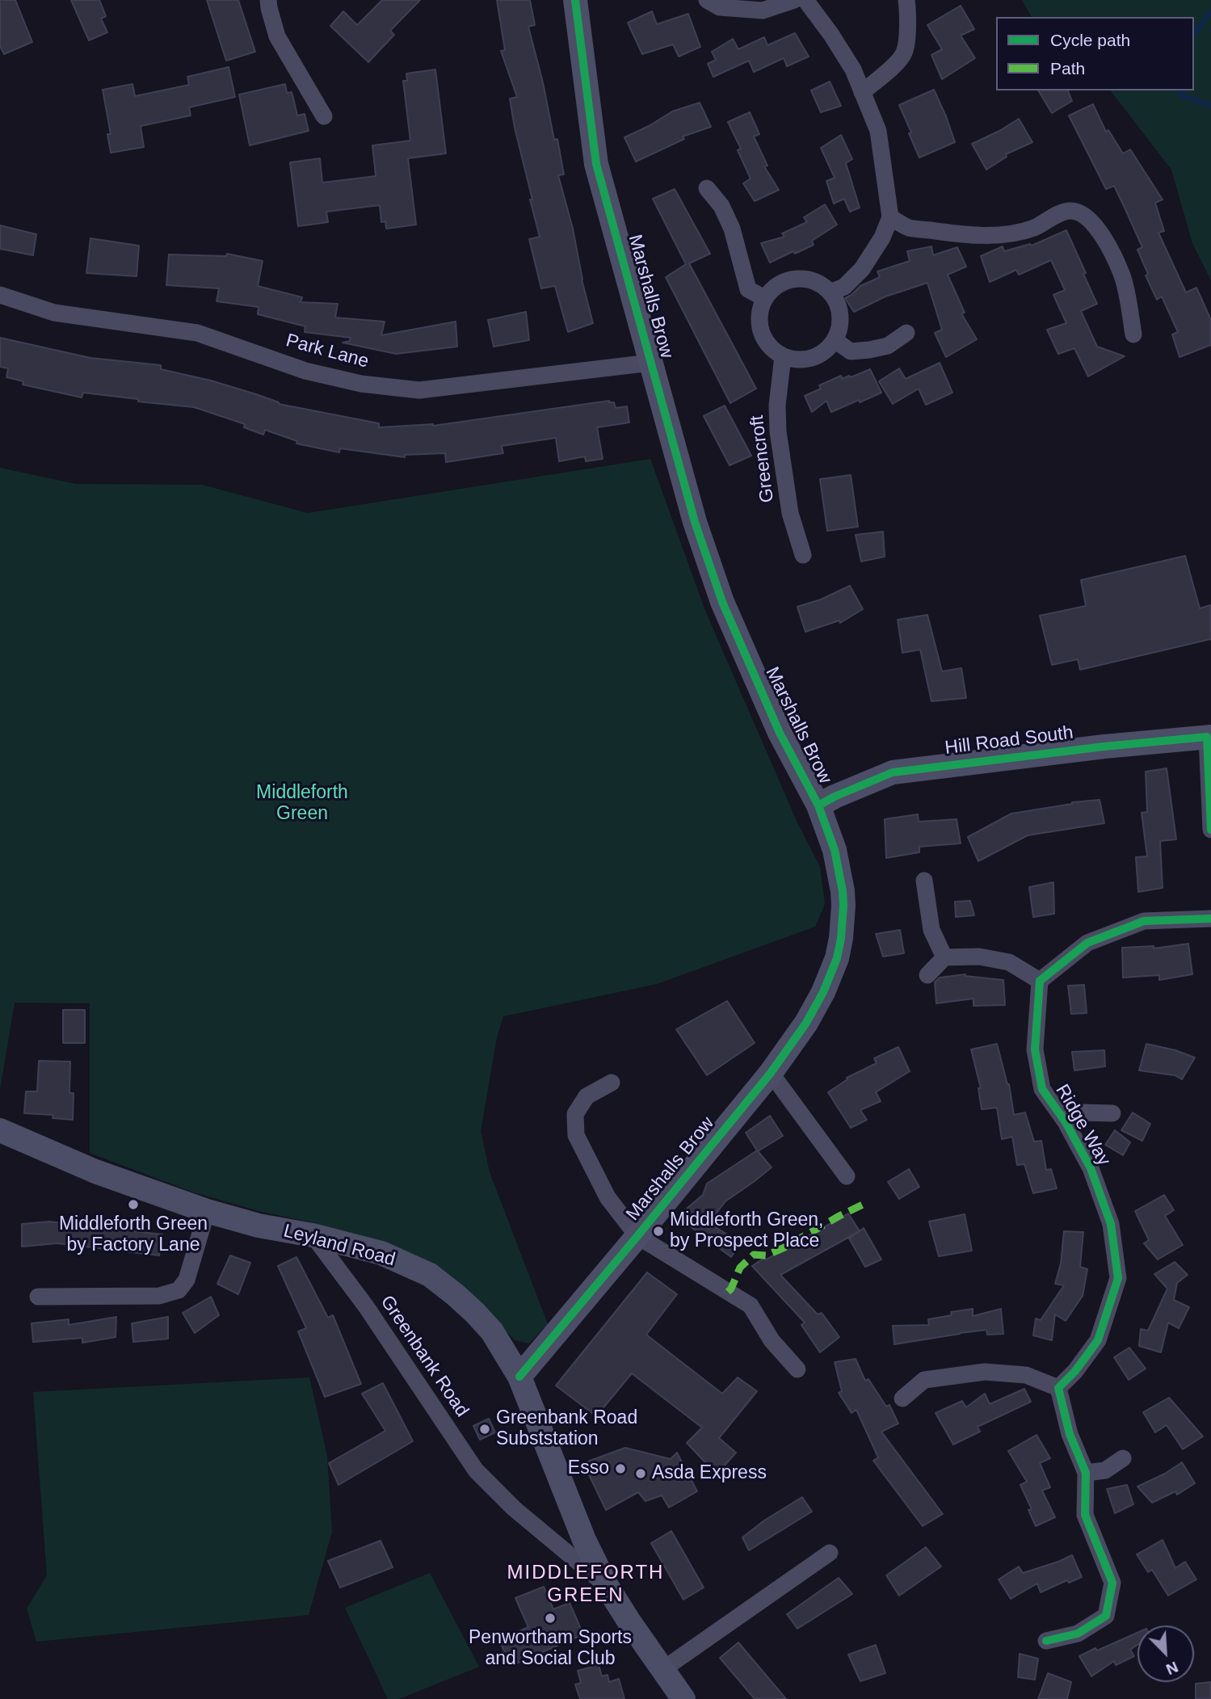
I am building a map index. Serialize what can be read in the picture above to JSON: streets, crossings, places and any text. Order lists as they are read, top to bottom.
{
  "streets": {
    "street": [
      "Marshalls Brow",
      "Park Lane",
      "Greencroft",
      "Hill Road South",
      "Ridge Way",
      "Leyland Road",
      "Greenbank Road"
    ]
  },
  "crossings": [
    ["Marshalls Brow", "Park Lane"],
    ["Marshalls Brow", "Hill Road South"],
    ["Marshalls Brow", "Leyland Road"],
    ["Leyland Road", "Greenbank Road"]
  ],
  "districts": ["MIDDLEFORTH GREEN"],
  "parks": ["Middleforth Green"],
  "places": [
    "Middleforth Green by Factory Lane",
    "Middleforth Green, by Prospect Place",
    "Greenbank Road Subststation",
    "Esso",
    "Asda Express",
    "Penwortham Sports and Social Club"
  ],
  "legend": ["Cycle path", "Path"],
  "north": "bottom right"
}
